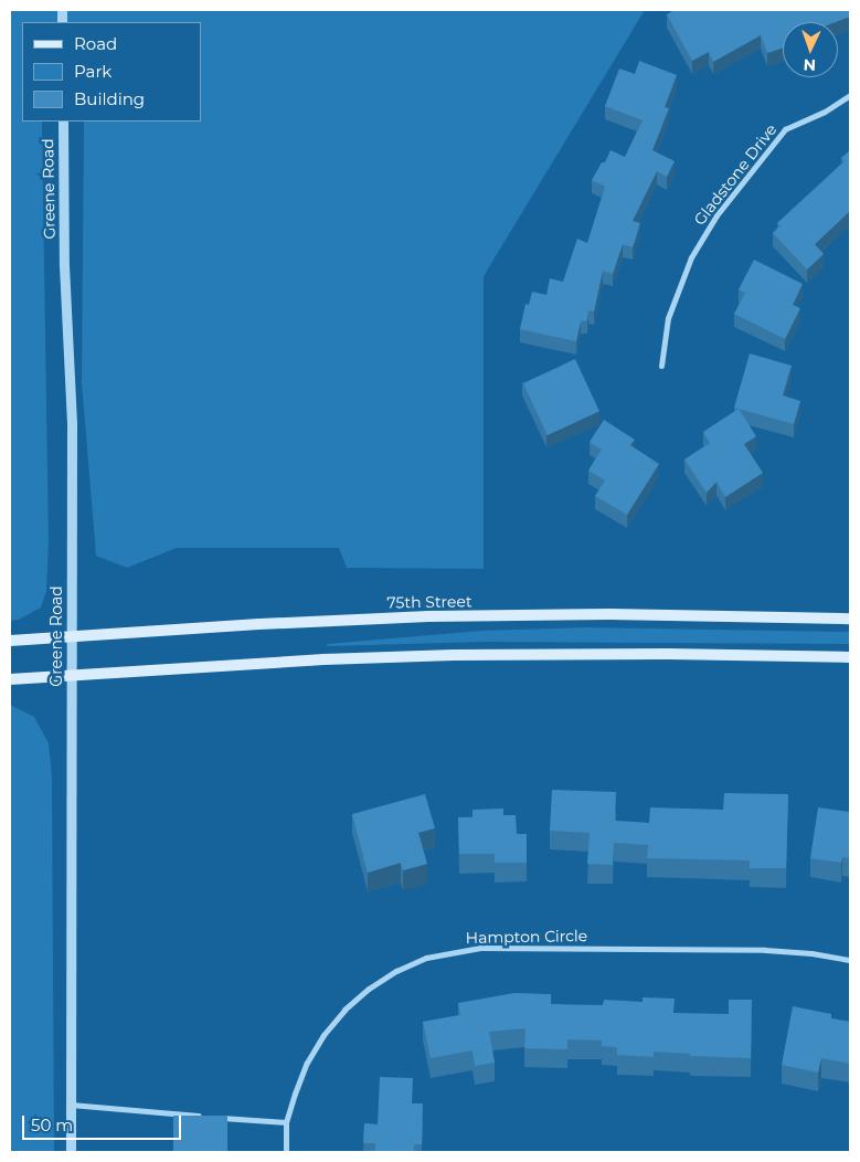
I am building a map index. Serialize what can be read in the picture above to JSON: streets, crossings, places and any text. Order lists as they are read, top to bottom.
{
  "streets": {
    "main road": ["75th Street"],
    "street": ["Gladstone Drive", "Greene Road", "Hampton Circle"]
  },
  "crossings": [
    ["Greene Road", "75th Street"]
  ],
  "legend": ["Road", "Park", "Building"],
  "scale_bar": "50 m",
  "north": "bottom"
}
